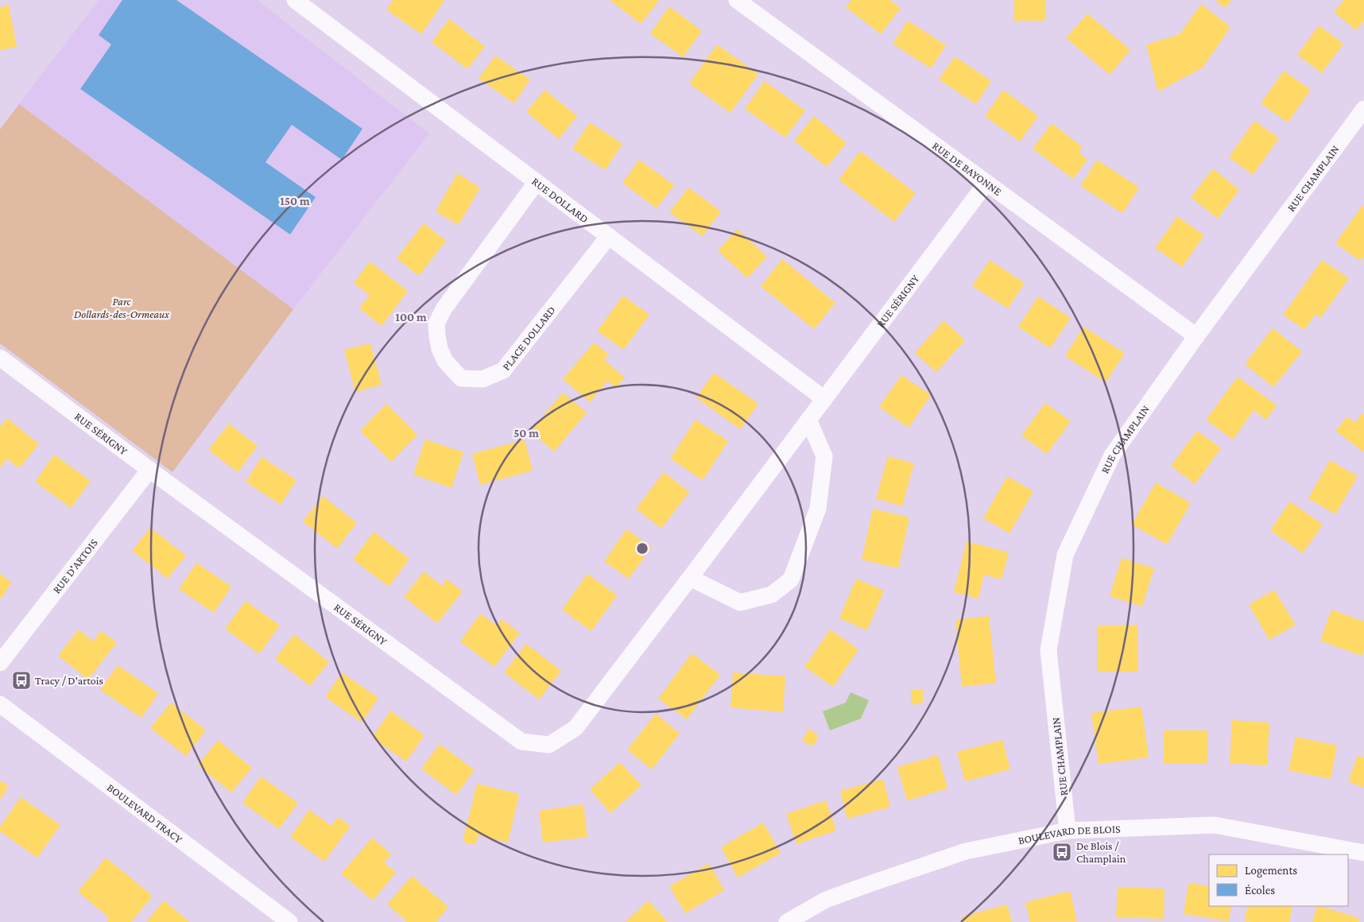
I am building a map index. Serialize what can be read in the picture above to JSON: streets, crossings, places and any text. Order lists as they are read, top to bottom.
{
  "streets": {
    "street": [
      "RUE DE BAYONNE",
      "RUE CHAMPLAIN",
      "RUE DOLLARD",
      "RUE SÉRIGNY",
      "PLACE DOLLARD",
      "RUE D'ARTOIS",
      "BOULEVARD TRACY",
      "BOULEVARD DE BLOIS"
    ]
  },
  "crossings": [
    ["RUE DE BAYONNE", "RUE CHAMPLAIN"],
    ["RUE DE BAYONNE", "RUE SÉRIGNY"],
    ["RUE CHAMPLAIN", "BOULEVARD DE BLOIS"],
    ["RUE DOLLARD", "RUE SÉRIGNY"],
    ["RUE DOLLARD", "PLACE DOLLARD"],
    ["RUE SÉRIGNY", "RUE D'ARTOIS"]
  ],
  "parks": ["Parc Dollards-des-Ormeaux"],
  "places": {
    "bus stop": ["Tracy / D'artois", "De Blois / Champlain"]
  },
  "legend": ["Logements", "Écoles"],
  "rings": ["150 m", "100 m", "50 m"]
}
